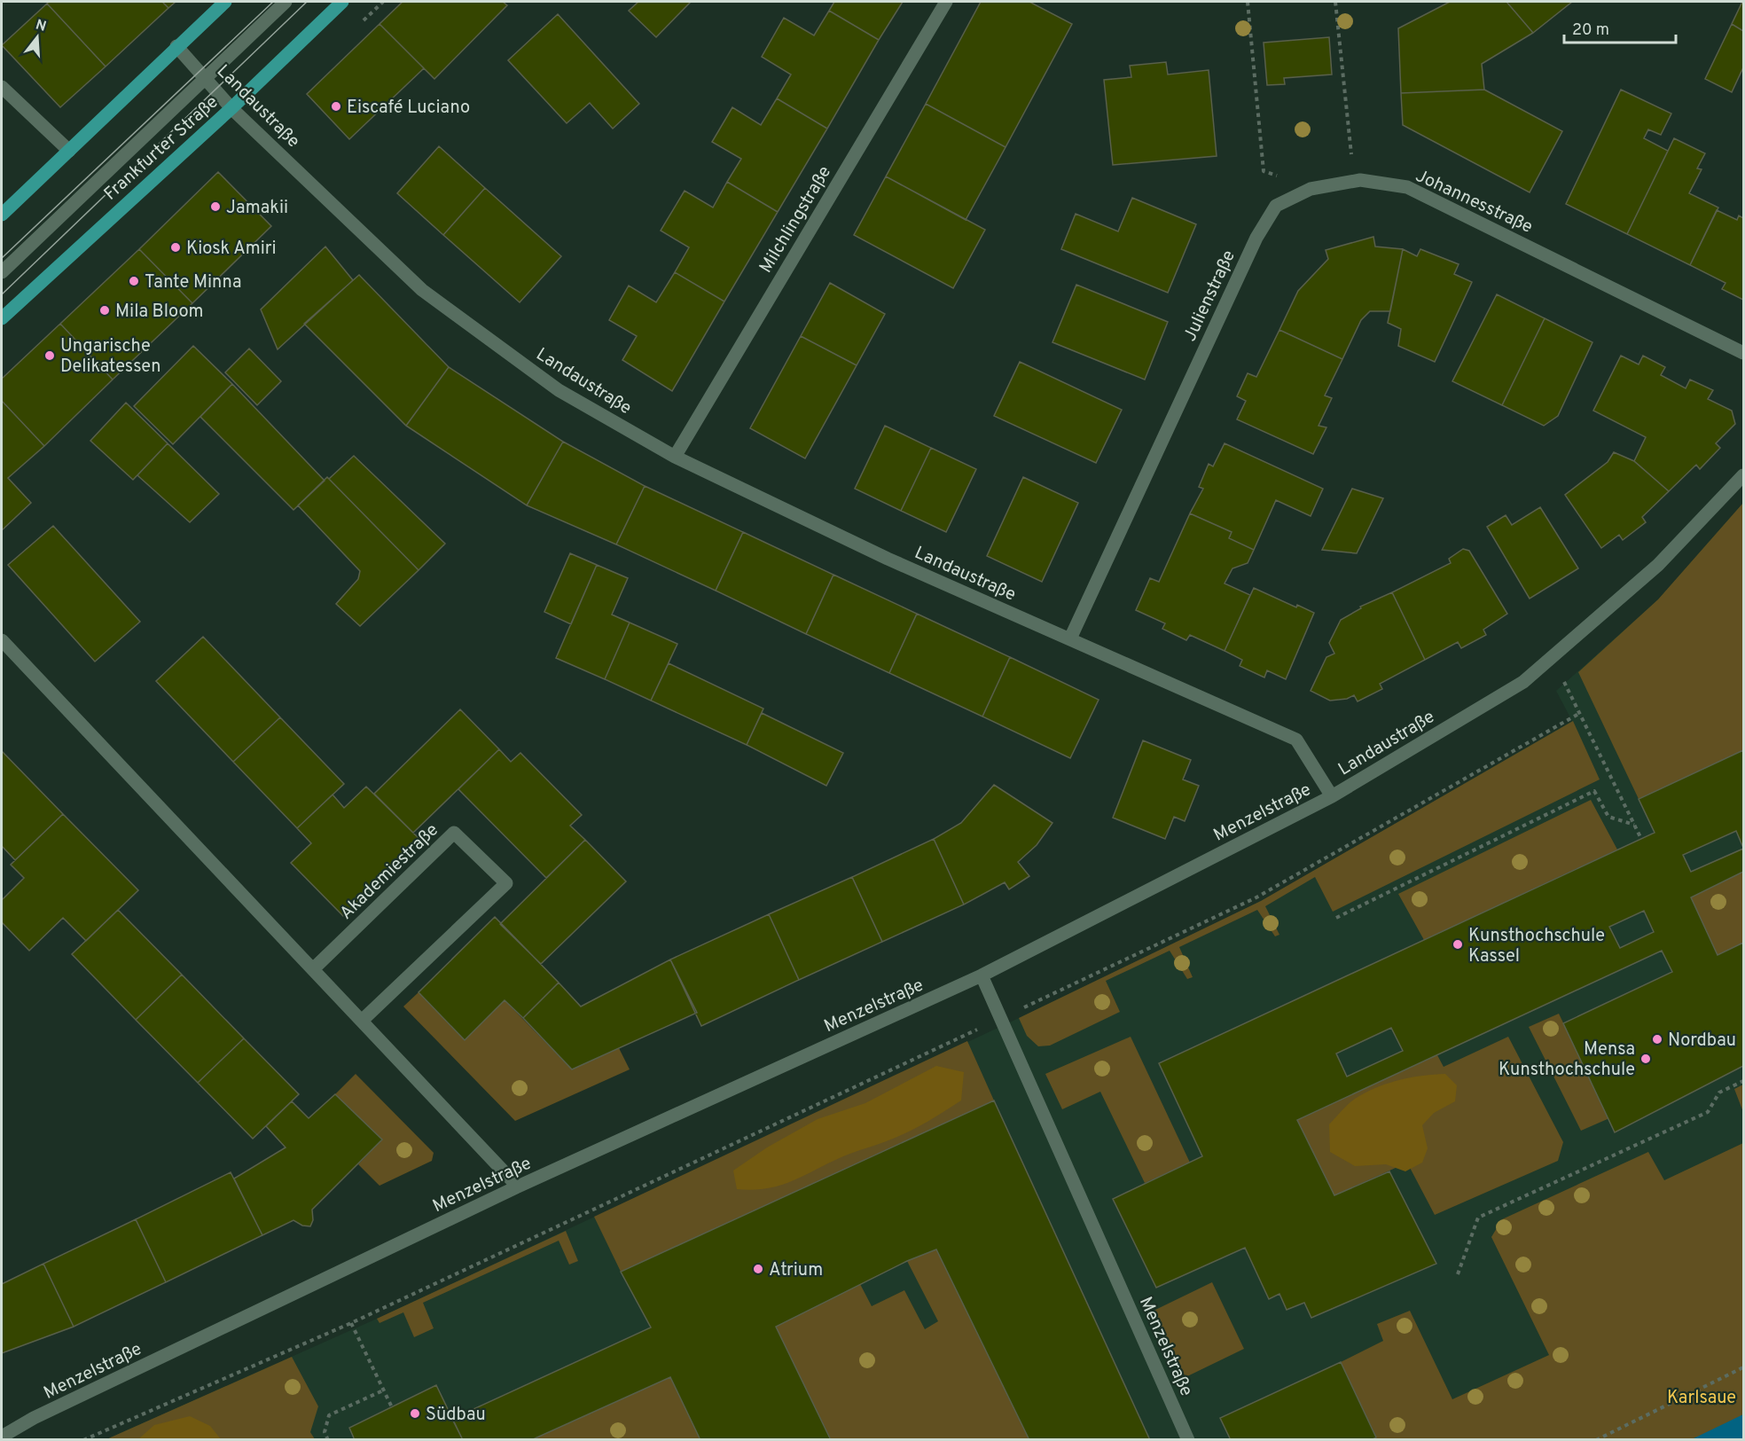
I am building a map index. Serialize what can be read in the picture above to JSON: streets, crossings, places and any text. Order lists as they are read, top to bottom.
{
  "streets": {
    "main road": ["Frankfurter Straße"],
    "street": [
      "Landaustraße",
      "Johannesstraße",
      "Milchlingstraße",
      "Julienstraße",
      "Menzelstraße",
      "Akademiestraße"
    ]
  },
  "crossings": [
    ["Landaustraße", "Frankfurter Straße"],
    ["Landaustraße", "Milchlingstraße"],
    ["Landaustraße", "Julienstraße"],
    ["Landaustraße", "Menzelstraße"],
    ["Johannesstraße", "Julienstraße"]
  ],
  "parks": ["Karlsaue"],
  "places": [
    "Eiscafé Luciano",
    "Jamakii",
    "Kiosk Amiri",
    "Tante Minna",
    "Mila Bloom",
    "Ungarische Delikatessen",
    "Kunsthochschule Kassel",
    "Nordbau",
    "Mensa Kunsthochschule",
    "Atrium",
    "Südbau"
  ],
  "scale_bar": "20 m",
  "north": "top"
}
